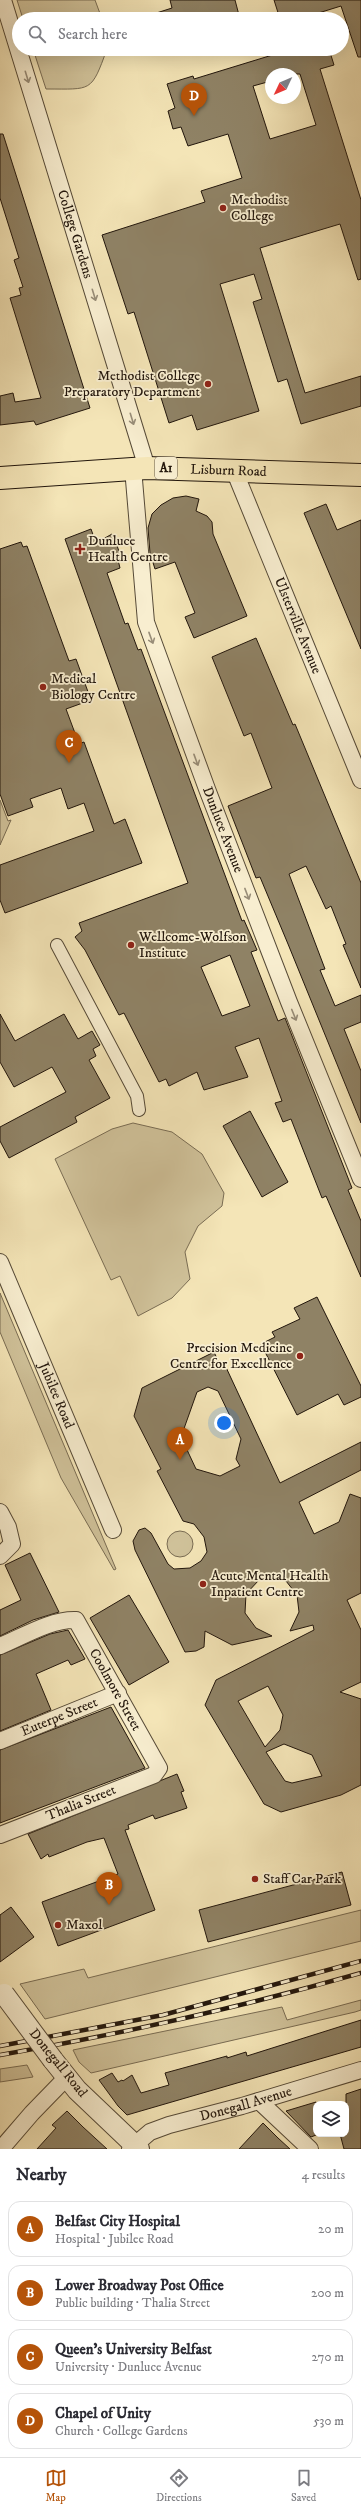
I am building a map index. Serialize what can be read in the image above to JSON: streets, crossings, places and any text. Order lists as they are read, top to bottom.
{
  "streets": {
    "main road": ["A1", "Lisburn Road"],
    "street": [
      "College Gardens",
      "Ulsterville Avenue",
      "Dunluce Avenue",
      "Jubilee Road",
      "Coolmore Street",
      "Euterpe Street",
      "Thalia Street",
      "Donegall Road",
      "Donegall Avenue"
    ]
  },
  "crossings": [
    ["College Gardens", "Lisburn Road"],
    ["College Gardens", "Dunluce Avenue"],
    ["Lisburn Road", "Ulsterville Avenue"],
    ["Lisburn Road", "Dunluce Avenue"],
    ["Coolmore Street", "Euterpe Street"],
    ["Coolmore Street", "Thalia Street"],
    ["Donegall Road", "Donegall Avenue"]
  ],
  "one_way": ["College Gardens", "Dunluce Avenue"],
  "places": {
    "other": [
      "Methodist College",
      "Methodist College Preparatory Department",
      "Medical Biology Centre",
      "Wellcome-Wolfson Institute",
      "Precision Medicine Centre for Excellence",
      "Acute Mental Health Inpatient Centre",
      "Staff Car Park",
      "Maxol"
    ],
    "health": ["Dunluce Health Centre"]
  },
  "north": "bottom left",
  "page": {
    "search": "Search here",
    "pins": [
      "D",
      "C",
      "A",
      "B"
    ],
    "heading": ["Nearby", "4 results"],
    "list": [
      {
        "mark": "A",
        "name": "Belfast City Hospital",
        "note": "Hospital · Jubilee Road",
        "value": "20 m"
      },
      {
        "mark": "B",
        "name": "Lower Broadway Post Office",
        "note": "Public building · Thalia Street",
        "value": "200 m"
      },
      {
        "mark": "C",
        "name": "Queen's University Belfast",
        "note": "University · Dunluce Avenue",
        "value": "270 m"
      },
      {
        "mark": "D",
        "name": "Chapel of Unity",
        "note": "Church · College Gardens",
        "value": "530 m"
      }
    ],
    "nav": ["Map", "Directions", "Saved"]
  }
}
